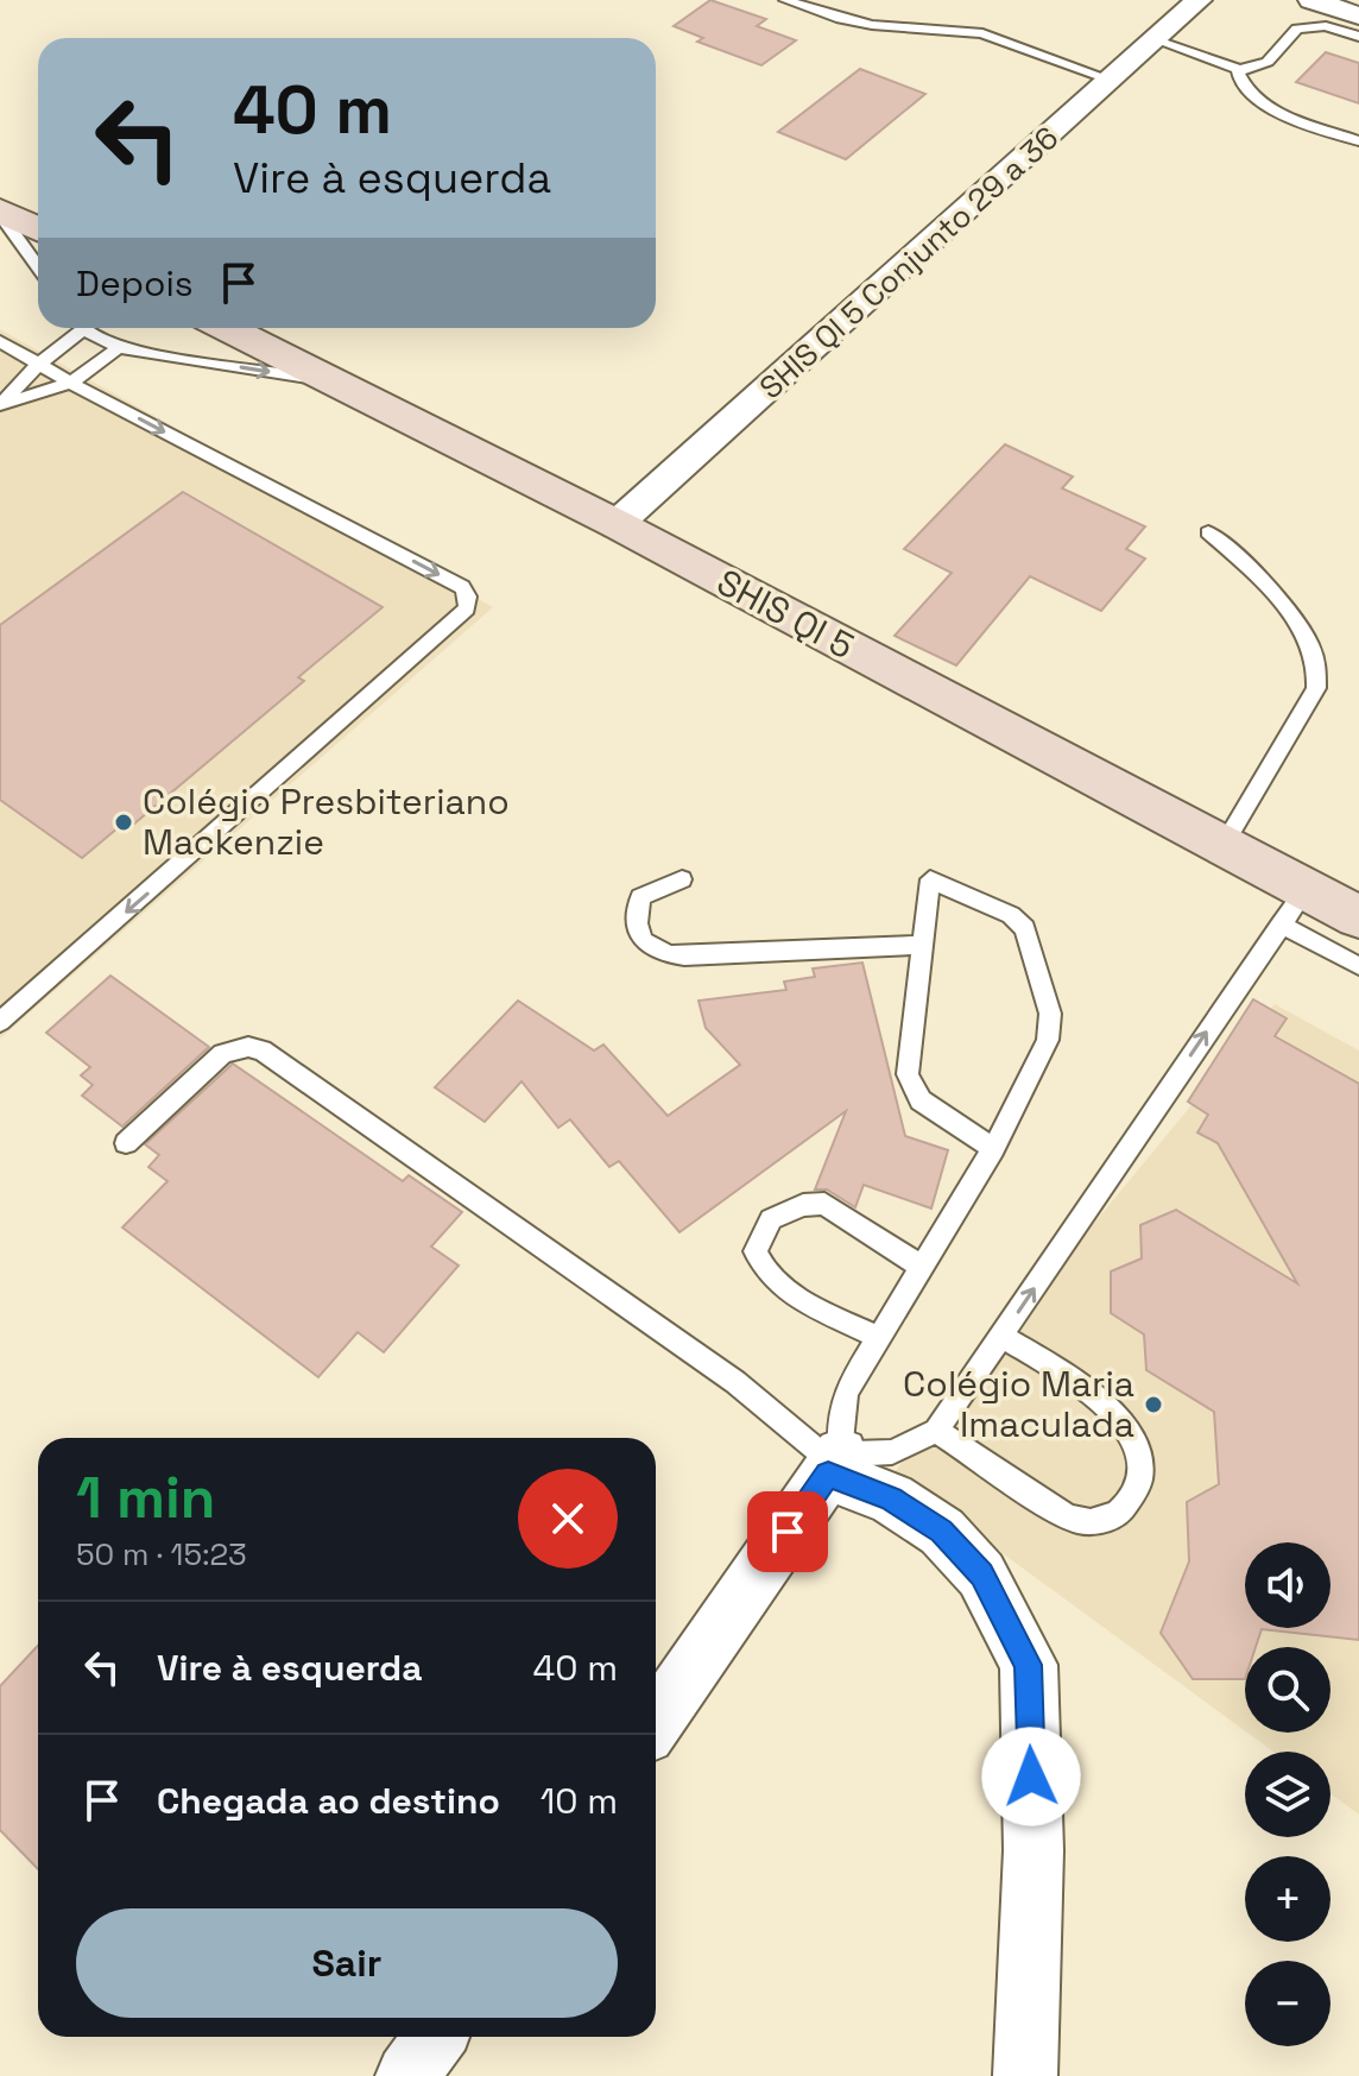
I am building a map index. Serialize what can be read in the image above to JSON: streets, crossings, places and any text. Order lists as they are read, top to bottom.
{
  "streets": {
    "street": ["SHIS QI 5 Conjunto 29 a 36", "SHIS QI 5"]
  },
  "crossings": [
    ["SHIS QI 5 Conjunto 29 a 36", "SHIS QI 5"]
  ],
  "places": ["Colégio Presbiteriano Mackenzie", "Colégio Maria Imaculada"],
  "page": {
    "turn": ["40 m", "Vire à esquerda"],
    "then": "Depois",
    "heading": ["1 min", "50 m · 15:23"],
    "map_buttons": ["+", "−"],
    "list": [
      {
        "name": "Vire à esquerda",
        "value": "40 m"
      },
      {
        "name": "Chegada ao destino",
        "value": "10 m"
      }
    ],
    "buttons": "Sair"
  }
}
